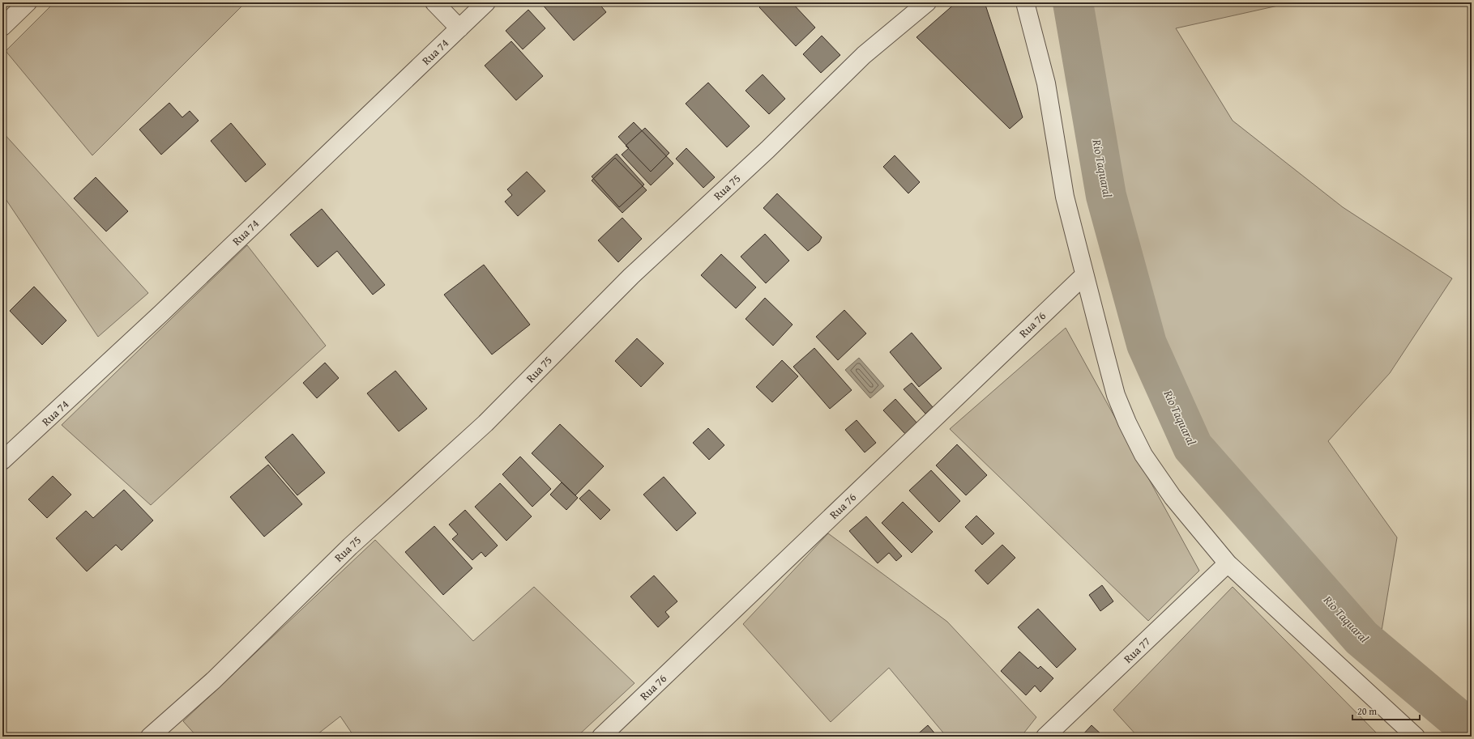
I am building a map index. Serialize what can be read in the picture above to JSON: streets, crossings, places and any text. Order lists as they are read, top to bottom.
{
  "streets": {
    "street": [
      "Rua 74",
      "Rua 75",
      "Rua 76",
      "Rua 77"
    ]
  },
  "water": ["Rio Taquaral"],
  "scale_bar": "20 m"
}
